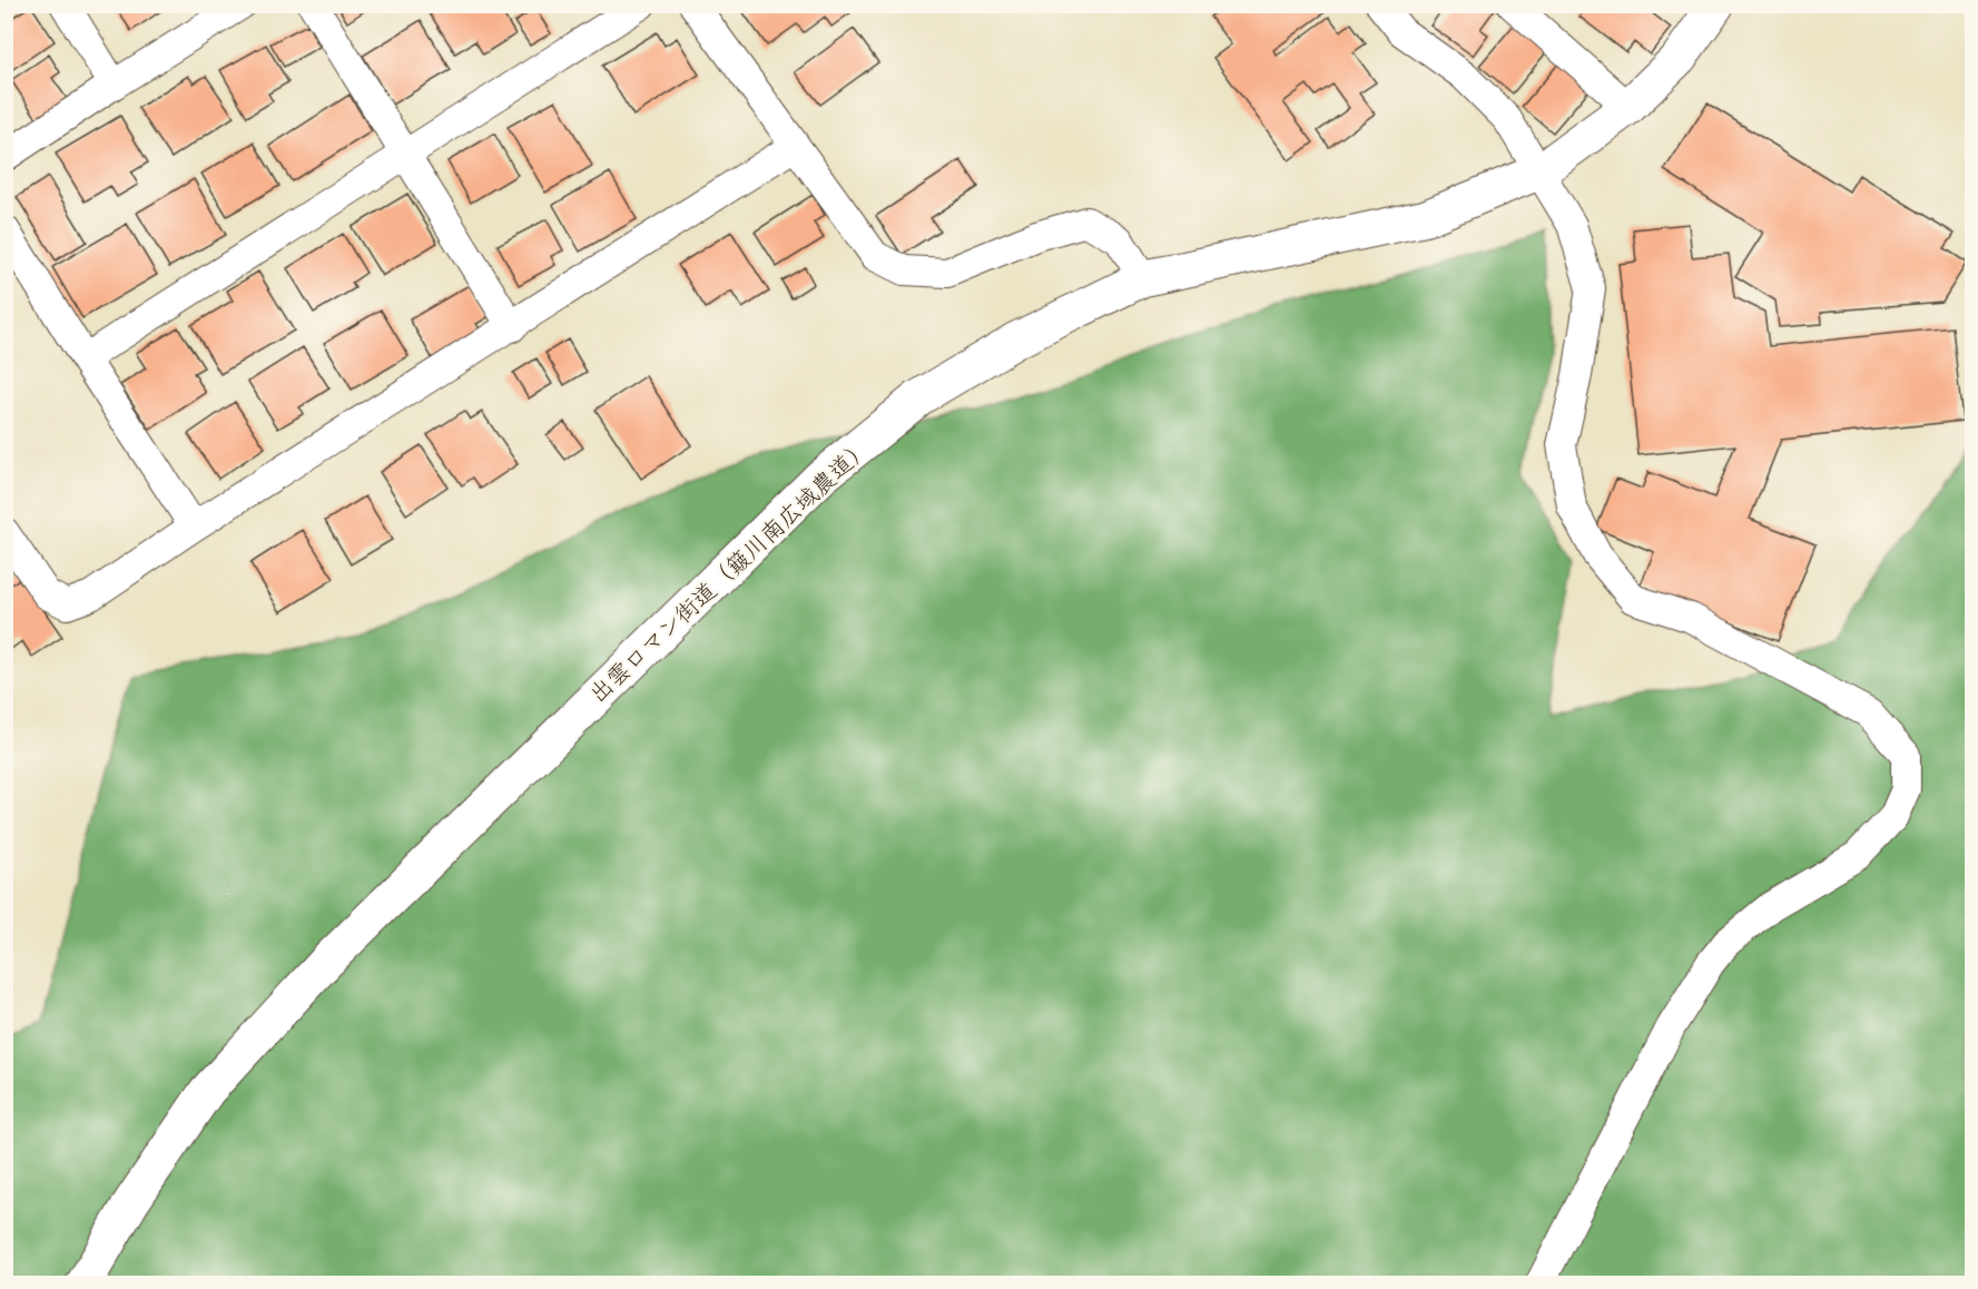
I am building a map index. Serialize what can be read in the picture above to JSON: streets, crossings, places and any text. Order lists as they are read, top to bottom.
{
  "streets": {
    "street": ["出雲ロマン街道（簸川南広域農道）"]
  }
}
